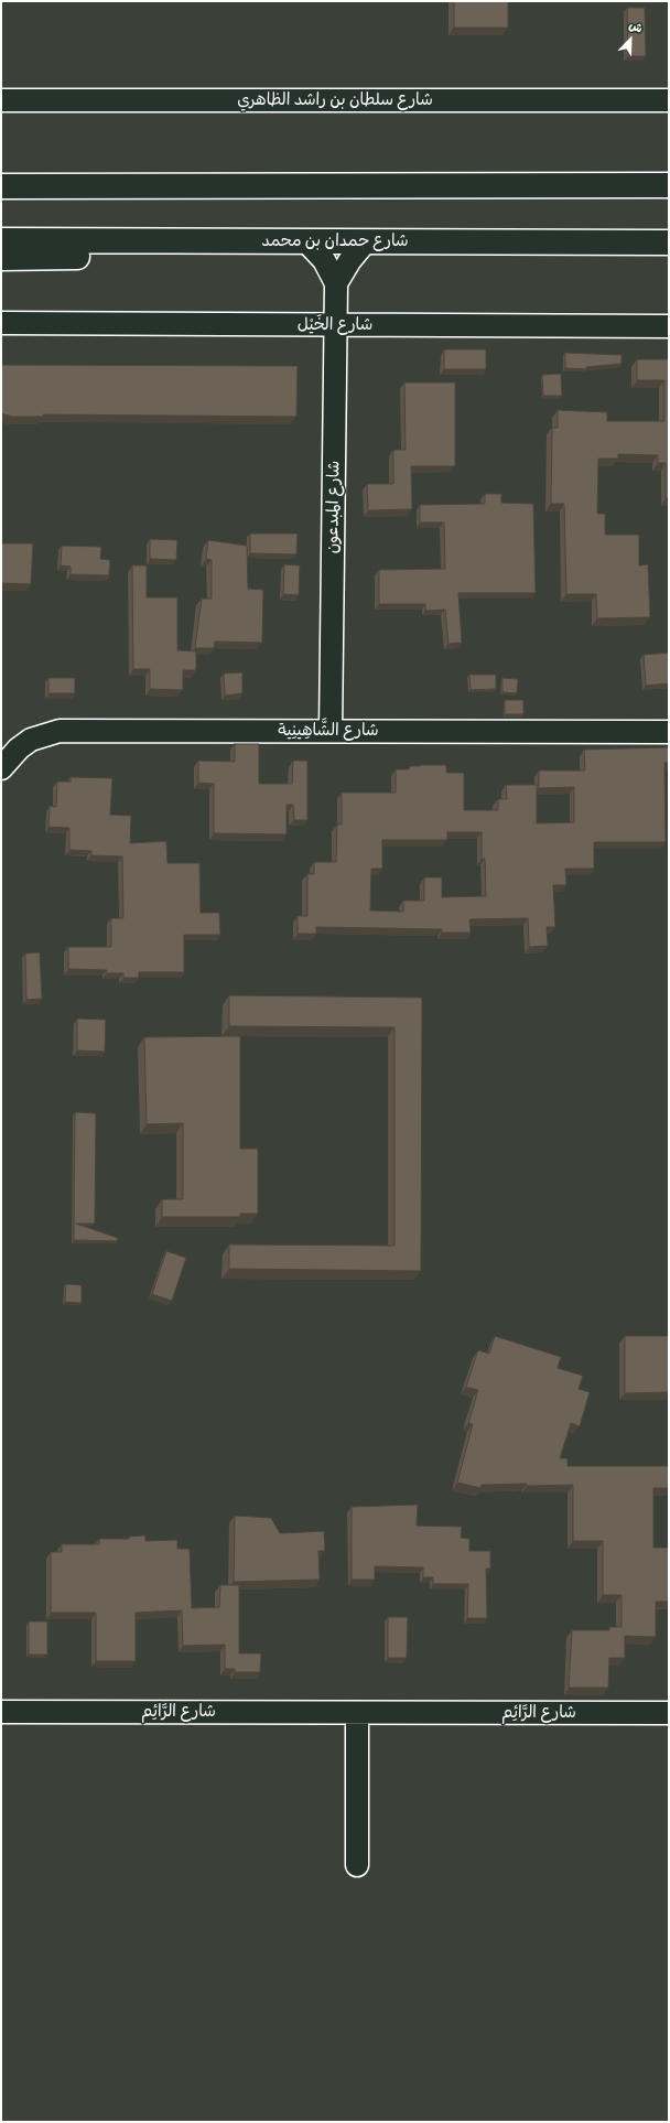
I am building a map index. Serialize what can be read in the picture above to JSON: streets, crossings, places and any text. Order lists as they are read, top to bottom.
{
  "streets": {
    "main road": ["شارع حمدان بن محمد"],
    "street": [
      "شارع سلطان بن راشد الظاهري",
      "شارع الخَيْل",
      "شارع المبدعون",
      "شارع الشَّاهِينِية",
      "شارع الرَّائِم"
    ]
  },
  "crossings": [
    ["شارع حمدان بن محمد", "شارع المبدعون"],
    ["شارع الخَيْل", "شارع المبدعون"],
    ["شارع المبدعون", "شارع الشَّاهِينِية"]
  ],
  "north": "top right"
}
